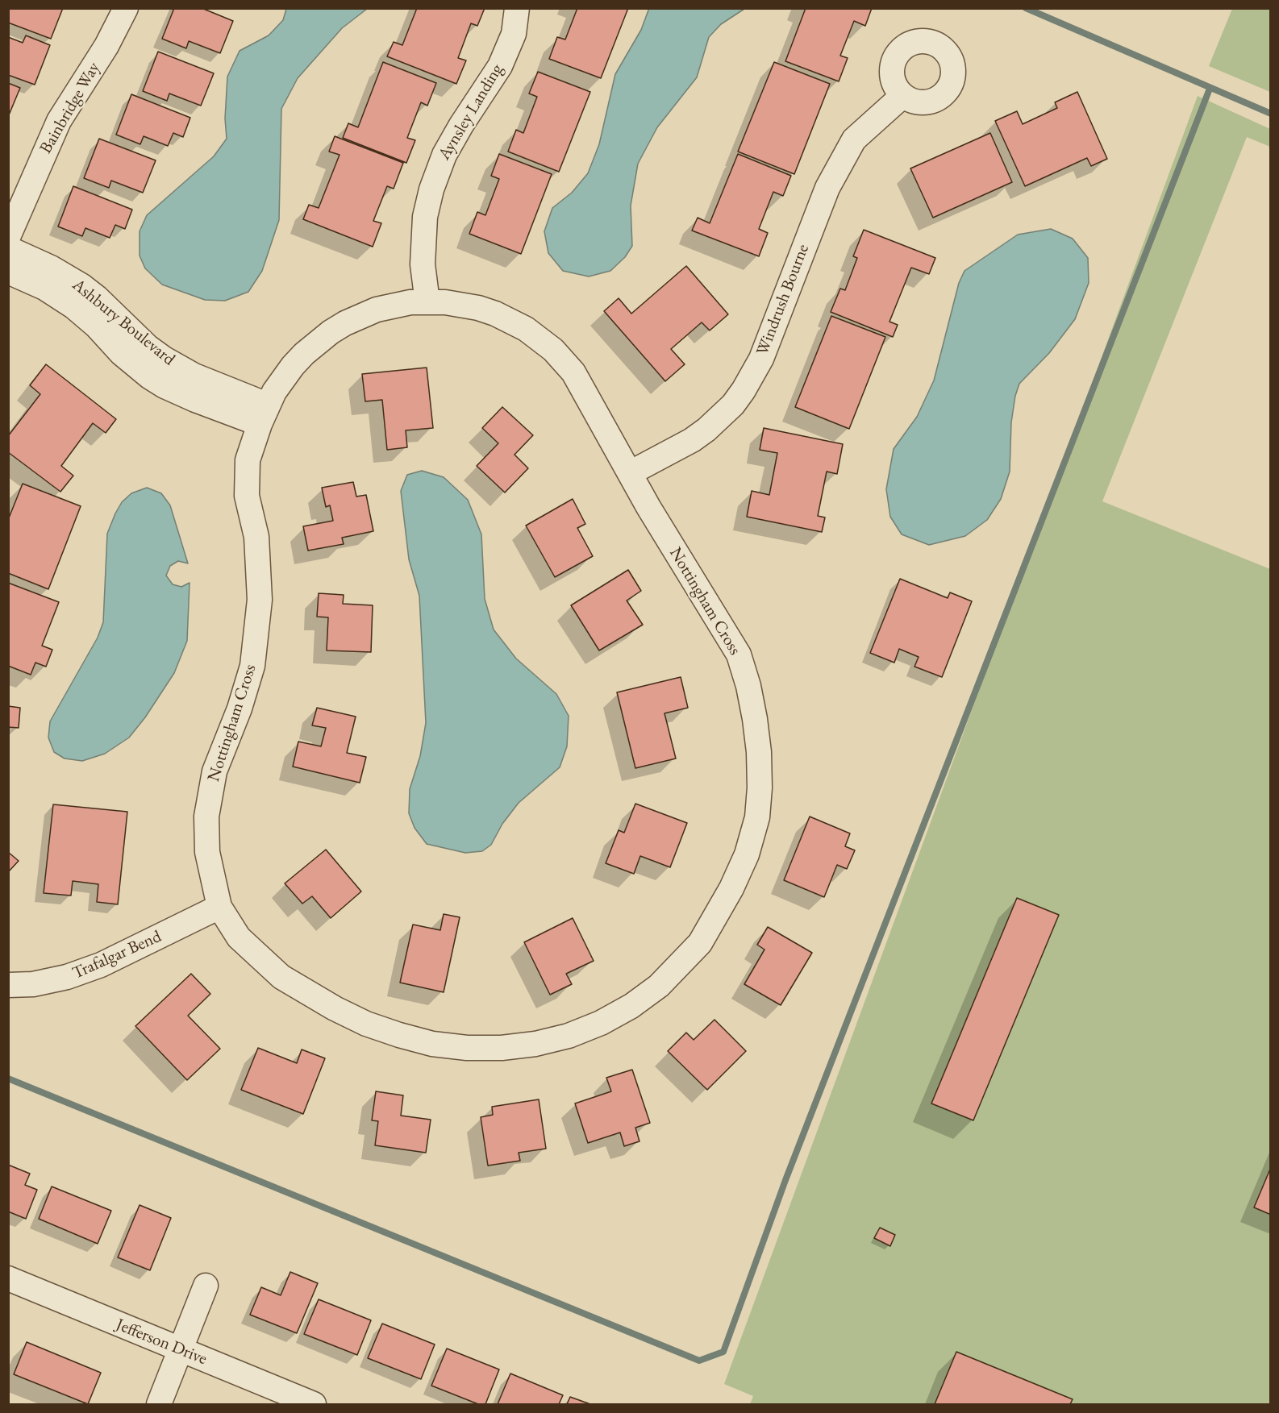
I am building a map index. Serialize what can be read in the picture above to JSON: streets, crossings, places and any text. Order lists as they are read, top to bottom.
{
  "streets": {
    "street": [
      "Bainbridge Way",
      "Aynsley Landing",
      "Windrush Bourne",
      "Ashbury Boulevard",
      "Nottingham Cross",
      "Trafalgar Bend",
      "Jefferson Drive"
    ]
  },
  "crossings": [
    ["Aynsley Landing", "Nottingham Cross"],
    ["Windrush Bourne", "Nottingham Cross"],
    ["Ashbury Boulevard", "Nottingham Cross"],
    ["Nottingham Cross", "Trafalgar Bend"]
  ]
}
